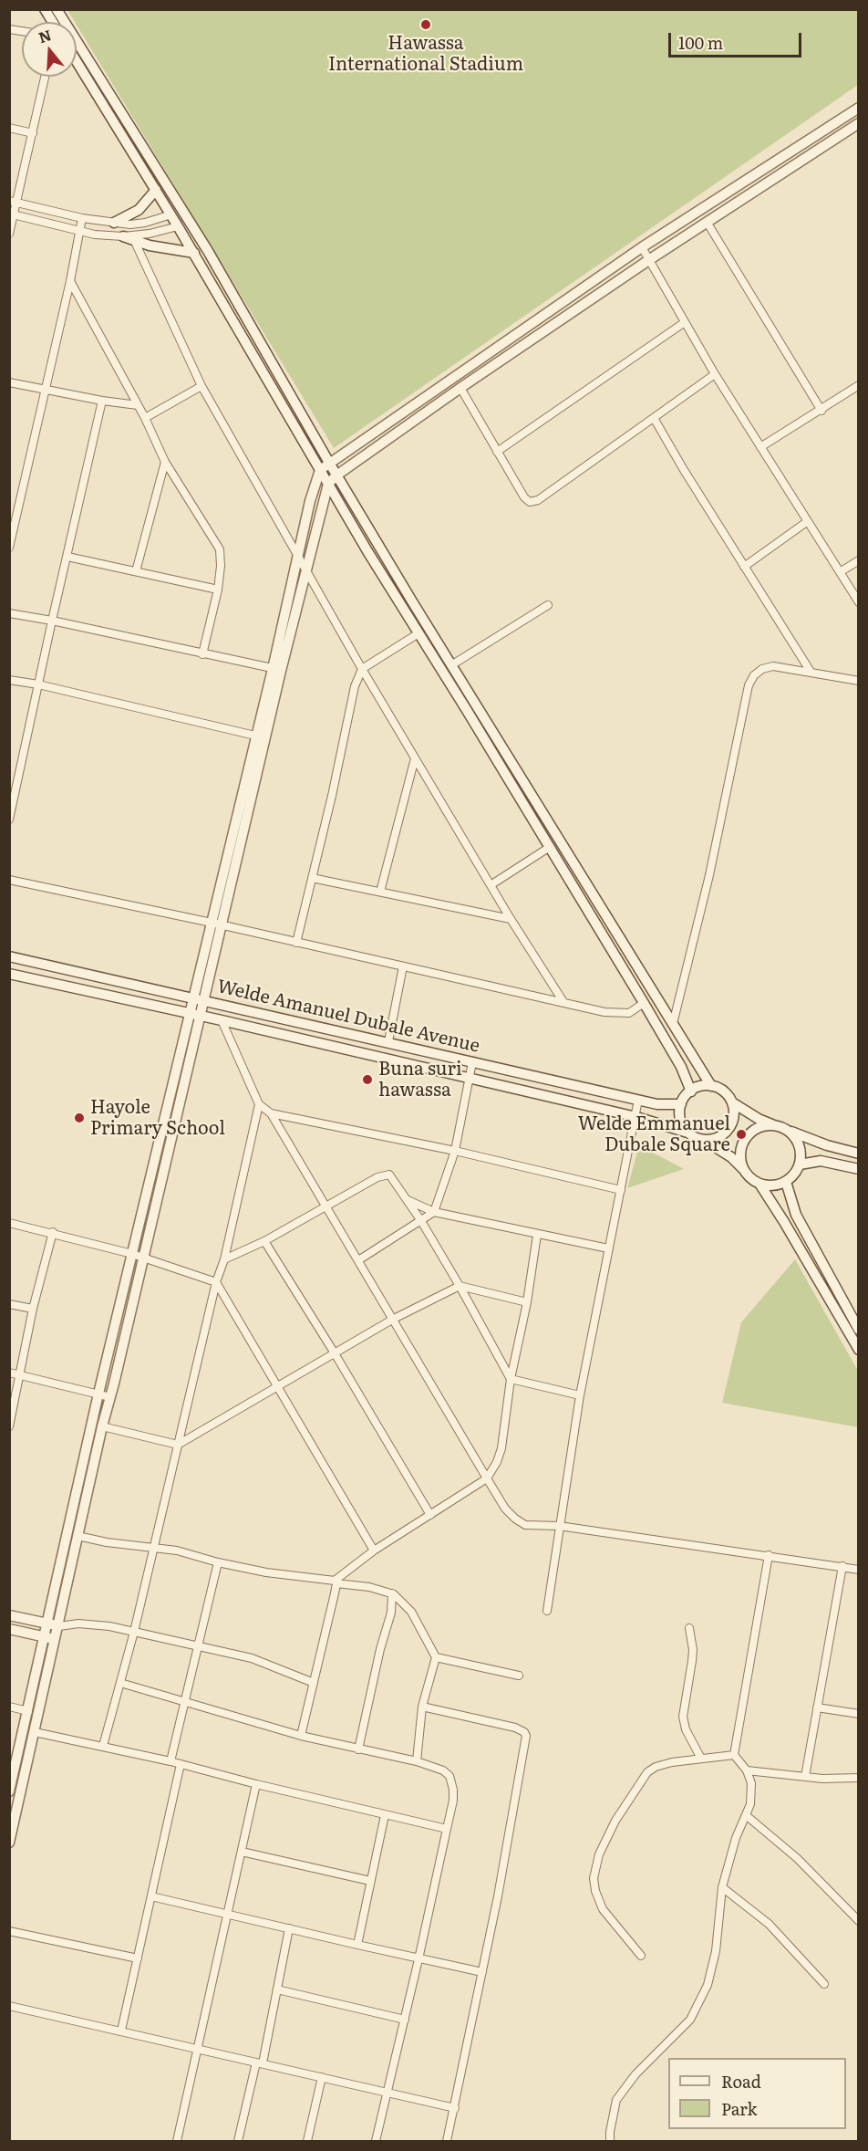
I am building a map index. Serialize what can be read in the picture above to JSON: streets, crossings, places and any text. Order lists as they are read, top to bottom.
{
  "streets": {
    "main road": ["Welde Amanuel Dubale Avenue"]
  },
  "places": [
    "Hawassa International Stadium",
    "Buna suri hawassa",
    "Hayole Primary School",
    "Welde Emmanuel Dubale Square"
  ],
  "legend": ["Road", "Park"],
  "scale_bar": "100 m",
  "north": "top"
}
